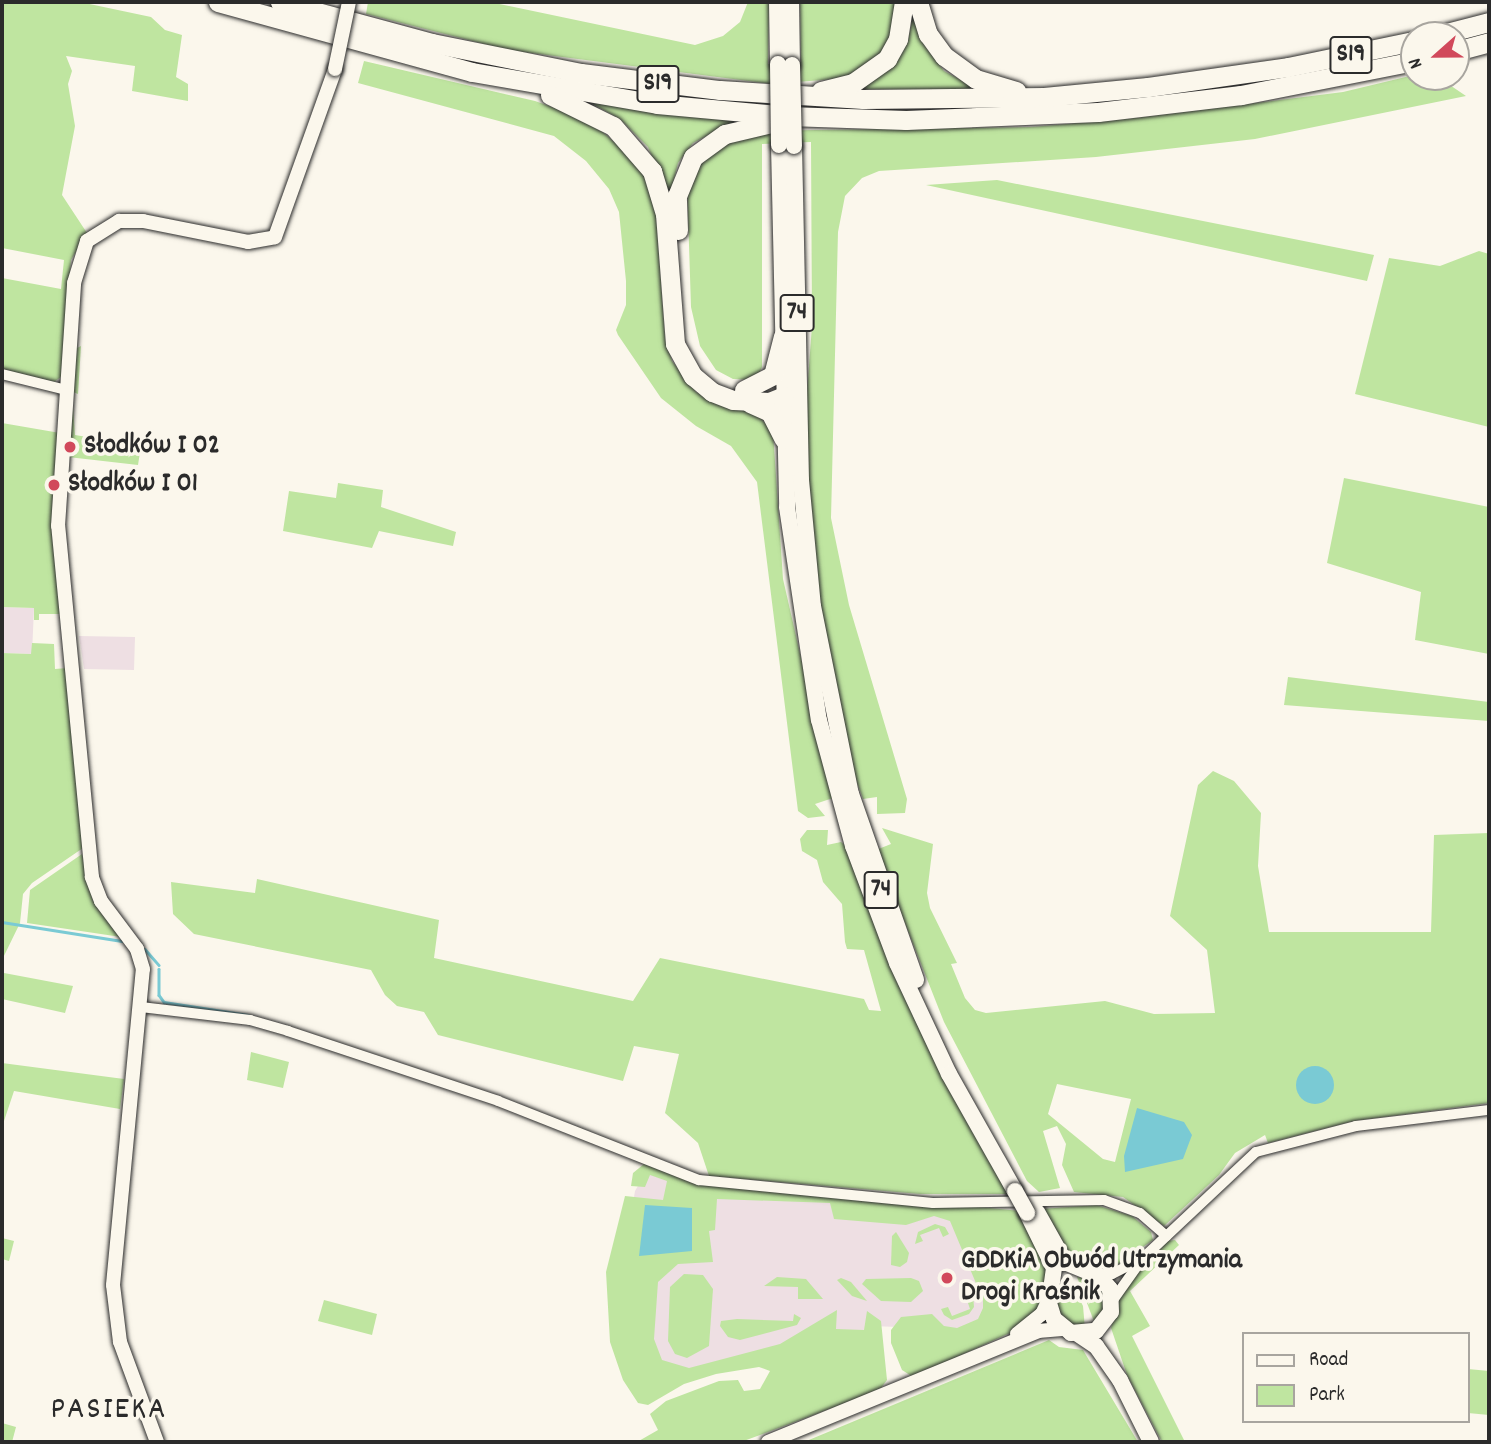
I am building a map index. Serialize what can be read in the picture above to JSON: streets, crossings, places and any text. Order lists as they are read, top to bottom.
{
  "streets": {
    "highway": ["S19"],
    "main road": ["74"]
  },
  "districts": ["PASIEKA"],
  "places": ["Słodków I 02", "Słodków I 01", "GDDKiA Obwód Utrzymania Drogi Kraśnik"],
  "legend": ["Road", "Park"],
  "north": "left"
}
